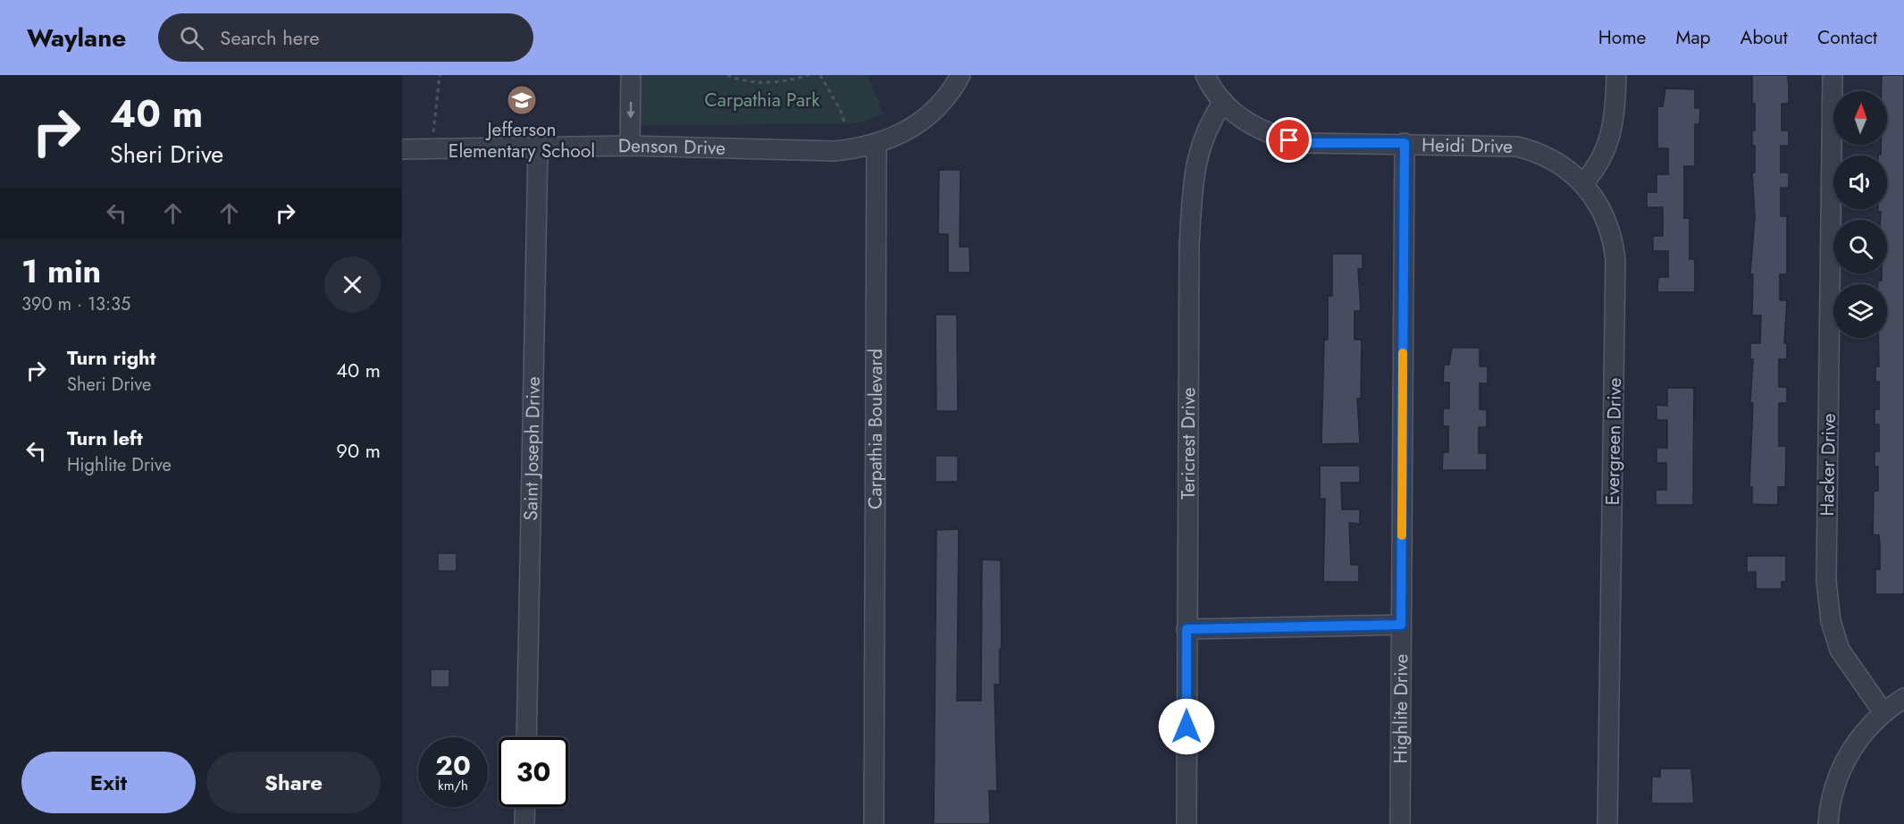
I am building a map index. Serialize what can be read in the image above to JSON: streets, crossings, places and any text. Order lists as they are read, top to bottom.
{
  "streets": {
    "street": [
      "Heidi Drive",
      "Denson Drive",
      "Carpathia Boulevard",
      "Evergreen Drive",
      "Tericrest Drive",
      "Saint Joseph Drive",
      "Hacker Drive",
      "Highlite Drive"
    ]
  },
  "crossings": [
    ["Heidi Drive", "Evergreen Drive"],
    ["Heidi Drive", "Tericrest Drive"],
    ["Heidi Drive", "Highlite Drive"],
    ["Denson Drive", "Carpathia Boulevard"],
    ["Denson Drive", "Saint Joseph Drive"]
  ],
  "parks": ["Carpathia Park"],
  "places": {
    "school or university": ["Jefferson Elementary School"]
  },
  "north": "top",
  "page": {
    "header": "Waylane",
    "search": "Search here",
    "nav": [
      "Home",
      "Map",
      "About",
      "Contact"
    ],
    "turn": ["40 m", "Sheri Drive"],
    "heading": ["1 min", "390 m · 13:35"],
    "list": [
      {
        "name": "Turn right",
        "note": "Sheri Drive",
        "value": "40 m"
      },
      {
        "name": "Turn left",
        "note": "Highlite Drive",
        "value": "90 m"
      }
    ],
    "speed": "20 km/h",
    "limit": "30",
    "buttons": ["Exit", "Share"]
  }
}
